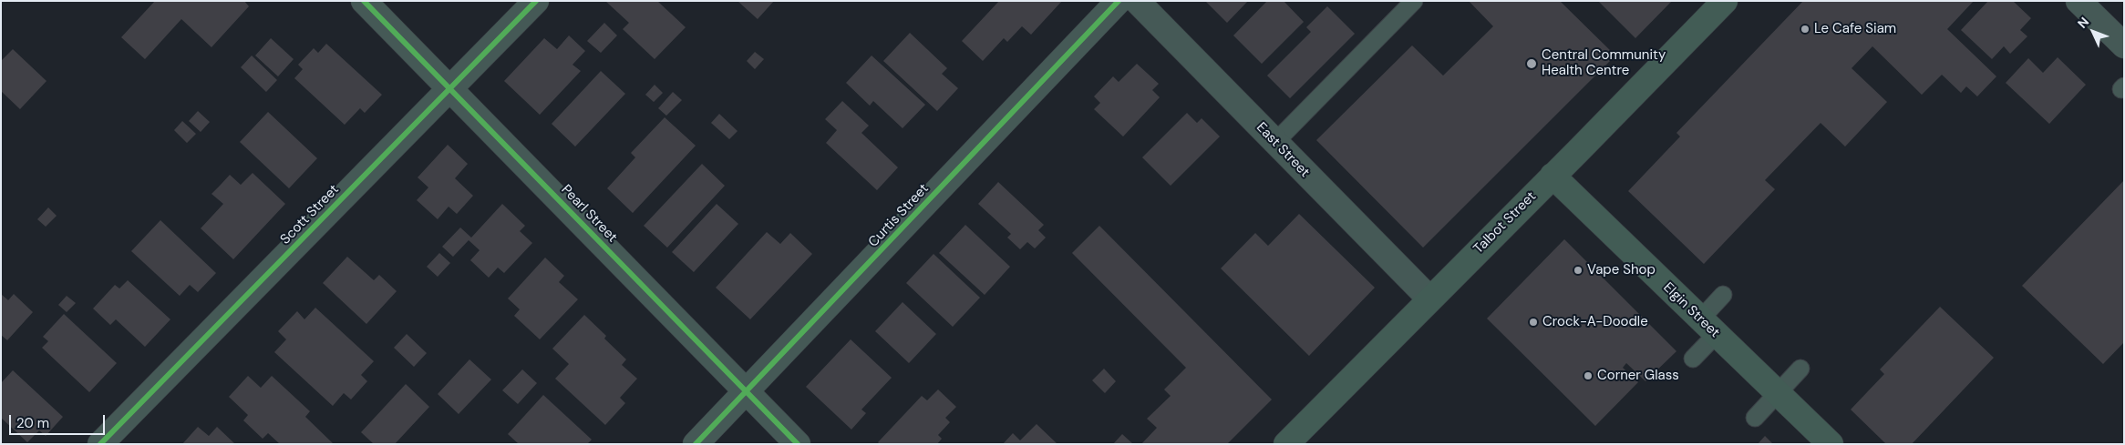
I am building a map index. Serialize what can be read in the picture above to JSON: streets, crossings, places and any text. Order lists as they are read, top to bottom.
{
  "streets": {
    "main road": ["Talbot Street", "Elgin Street"],
    "street": [
      "East Street",
      "Pearl Street",
      "Scott Street",
      "Curtis Street"
    ]
  },
  "crossings": [
    ["East Street", "Talbot Street"],
    ["Pearl Street", "Scott Street"],
    ["Pearl Street", "Curtis Street"],
    ["Talbot Street", "Elgin Street"]
  ],
  "places": [
    "Le Cafe Siam",
    "Central Community Health Centre",
    "Vape Shop",
    "Crock-A-Doodle",
    "Corner Glass"
  ],
  "scale_bar": "20 m",
  "north": "top left"
}
